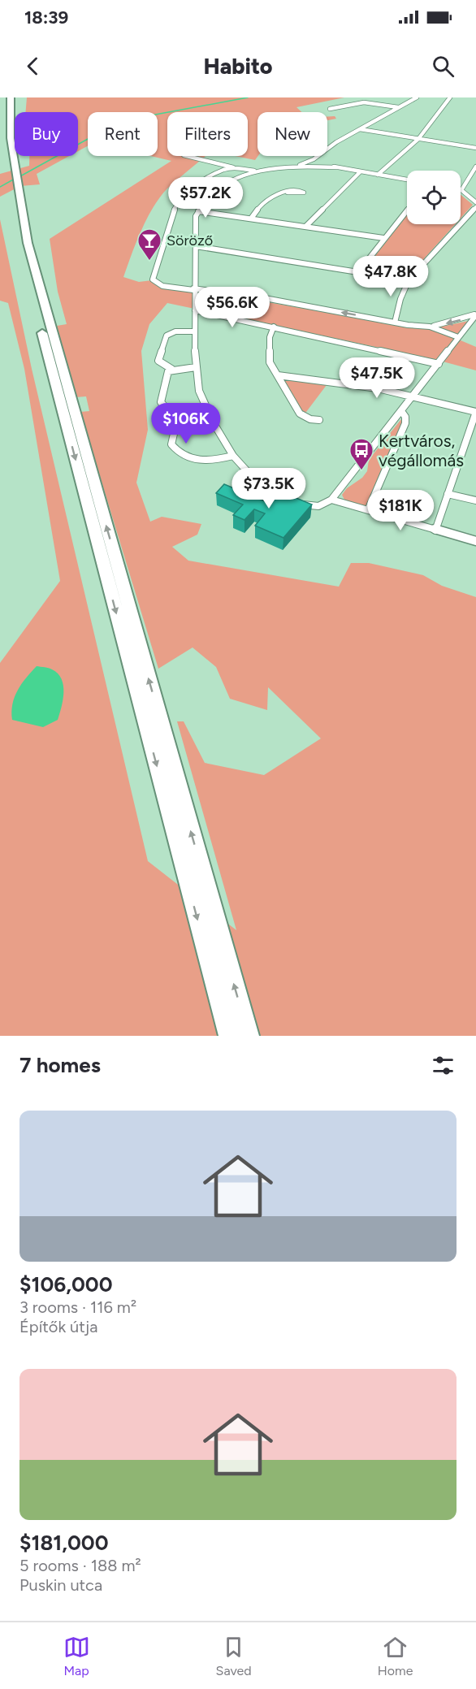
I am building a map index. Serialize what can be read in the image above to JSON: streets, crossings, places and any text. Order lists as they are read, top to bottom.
{
  "places": {
    "bar": ["Söröző"],
    "bus stop": ["Kertváros, végállomás"]
  },
  "page": {
    "status": "18:39",
    "header": "Habito",
    "chip": [
      "Buy",
      "Rent",
      "Filters",
      "New"
    ],
    "price": [
      "$57.2K",
      "$47.8K",
      "$56.6K",
      "$47.5K",
      "$106K",
      "$73.5K",
      "$181K"
    ],
    "heading": "7 homes",
    "list": [
      {
        "name": "$106,000",
        "note": "3 rooms · 116 m² · Építők útja"
      },
      {
        "name": "$181,000",
        "note": "5 rooms · 188 m² · Puskin utca"
      }
    ],
    "tabs": ["Map", "Saved", "Home"]
  }
}
